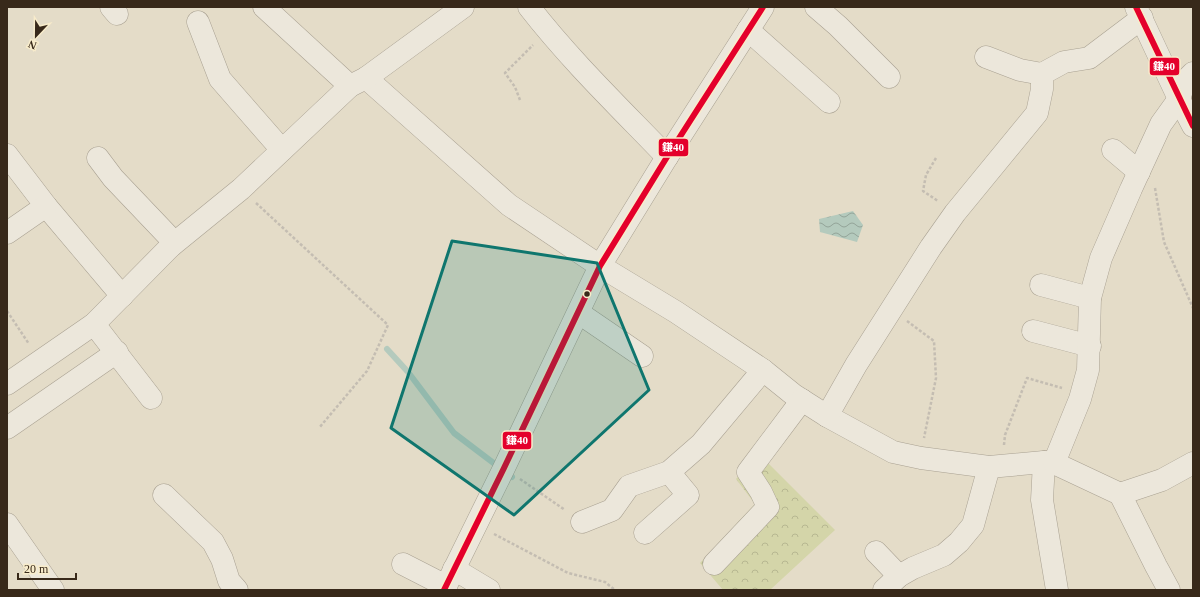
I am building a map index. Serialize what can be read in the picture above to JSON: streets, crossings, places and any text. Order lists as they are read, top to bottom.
{
  "lines": ["transit line 鎌40"],
  "scale_bar": "20 m",
  "north": "bottom"
}
